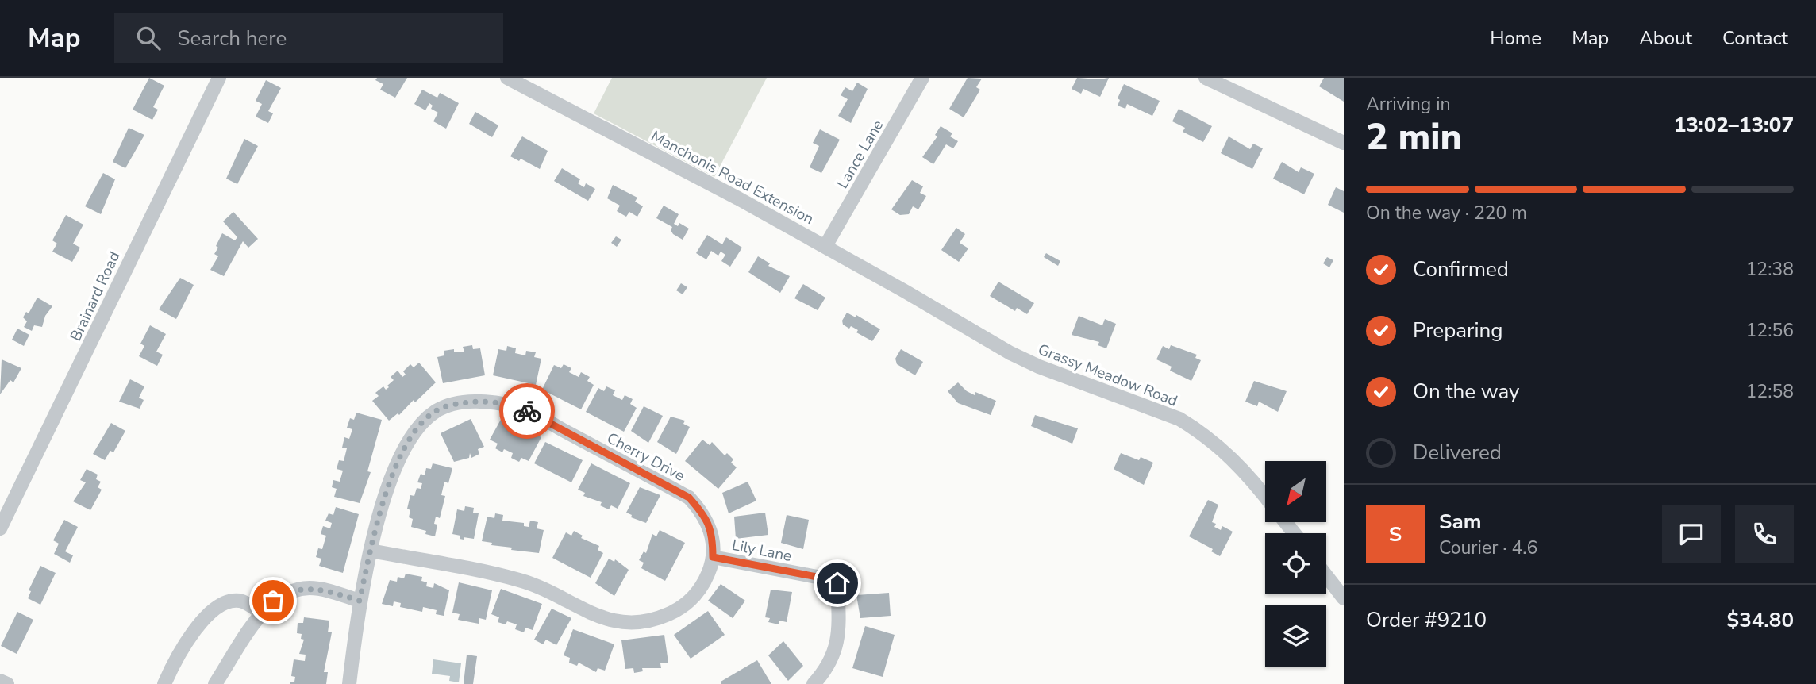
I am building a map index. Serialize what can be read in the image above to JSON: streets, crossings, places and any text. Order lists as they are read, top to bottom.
{
  "streets": {
    "street": [
      "Lance Lane",
      "Manchonis Road Extension",
      "Brainard Road",
      "Grassy Meadow Road",
      "Cherry Drive",
      "Lily Lane"
    ]
  },
  "crossings": [
    ["Lance Lane", "Manchonis Road Extension"],
    ["Manchonis Road Extension", "Grassy Meadow Road"],
    ["Cherry Drive", "Lily Lane"]
  ],
  "north": "bottom left",
  "page": {
    "header": "Map",
    "search": "Search here",
    "nav": [
      "Home",
      "Map",
      "About",
      "Contact"
    ],
    "heading": ["2 min", "Arriving in", "13:02–13:07"],
    "panel": [
      "Sam",
      "Courier · 4.6",
      "Order #9210",
      "$34.80"
    ],
    "bar": "On the way · 220 m",
    "list": [
      ["Confirmed", "12:38"],
      ["Preparing", "12:56"],
      ["On the way", "12:58"],
      "Delivered"
    ],
    "round": "S"
  }
}
